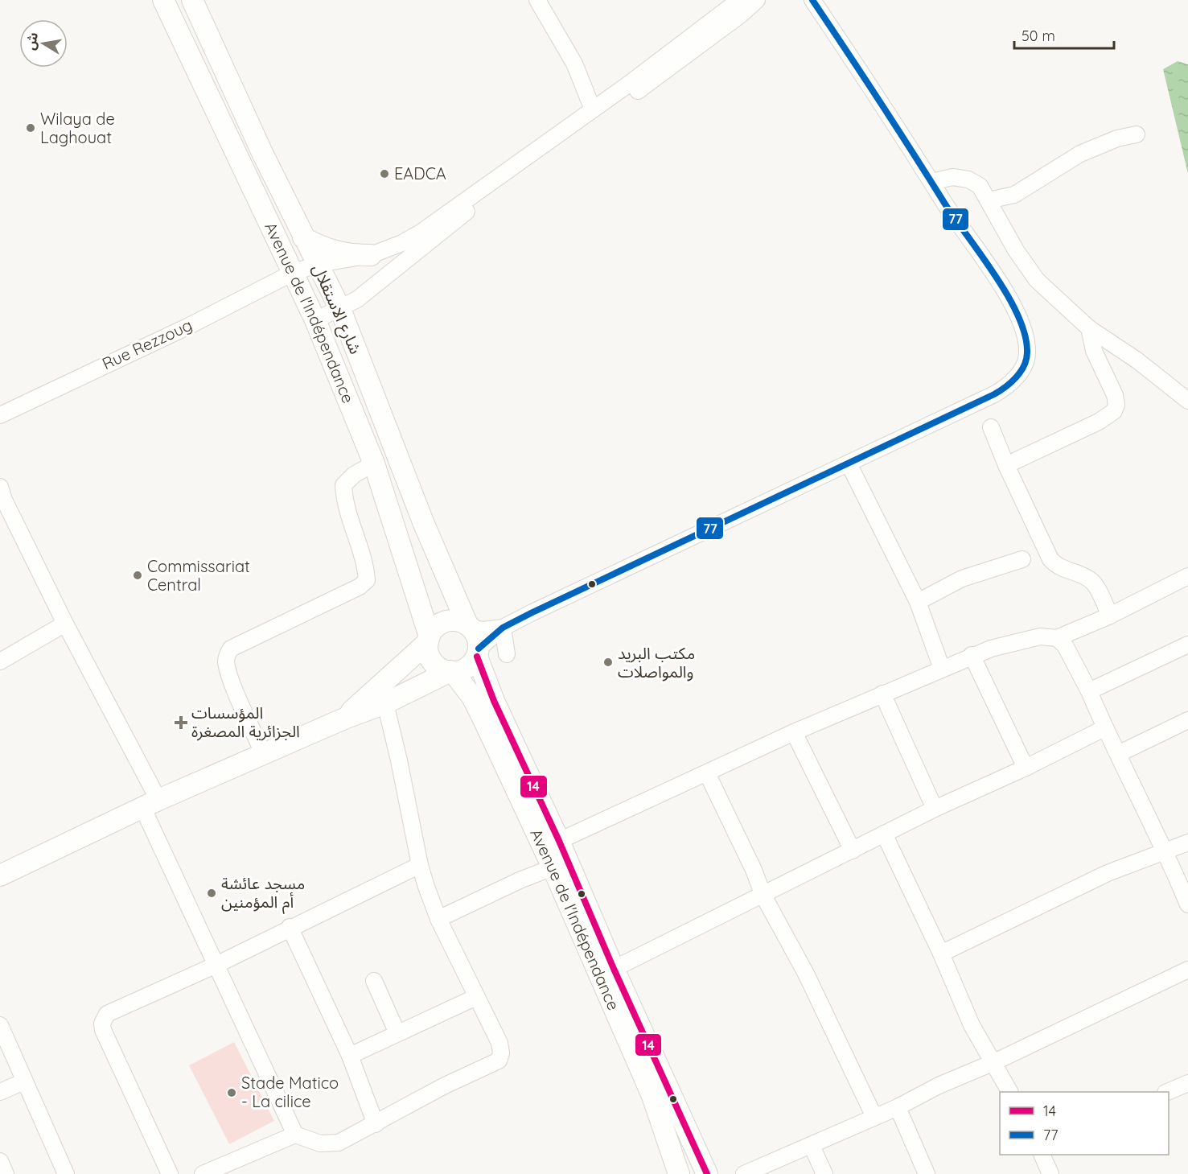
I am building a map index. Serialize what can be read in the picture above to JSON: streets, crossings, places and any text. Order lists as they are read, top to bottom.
{
  "streets": {
    "main road": ["شارع الاستقلال", "Avenue de l'Indépendance"],
    "street": ["Rue Rezzoug"]
  },
  "crossings": [
    ["شارع الاستقلال", "Avenue de l'Indépendance"],
    ["شارع الاستقلال", "Rue Rezzoug"],
    ["Avenue de l'Indépendance", "Rue Rezzoug"]
  ],
  "places": {
    "other": [
      "Wilaya de Laghouat",
      "EADCA",
      "Commissariat Central",
      "مكتب البريد والمواصلات",
      "مسجد عائشة أم المؤمنين",
      "Stade Matico - La cilice"
    ],
    "health": ["المؤسسات الجزائرية المصغرة"]
  },
  "lines": ["transit line 77", "transit line 14"],
  "legend": ["14", "77"],
  "scale_bar": "50 m",
  "north": "left"
}
